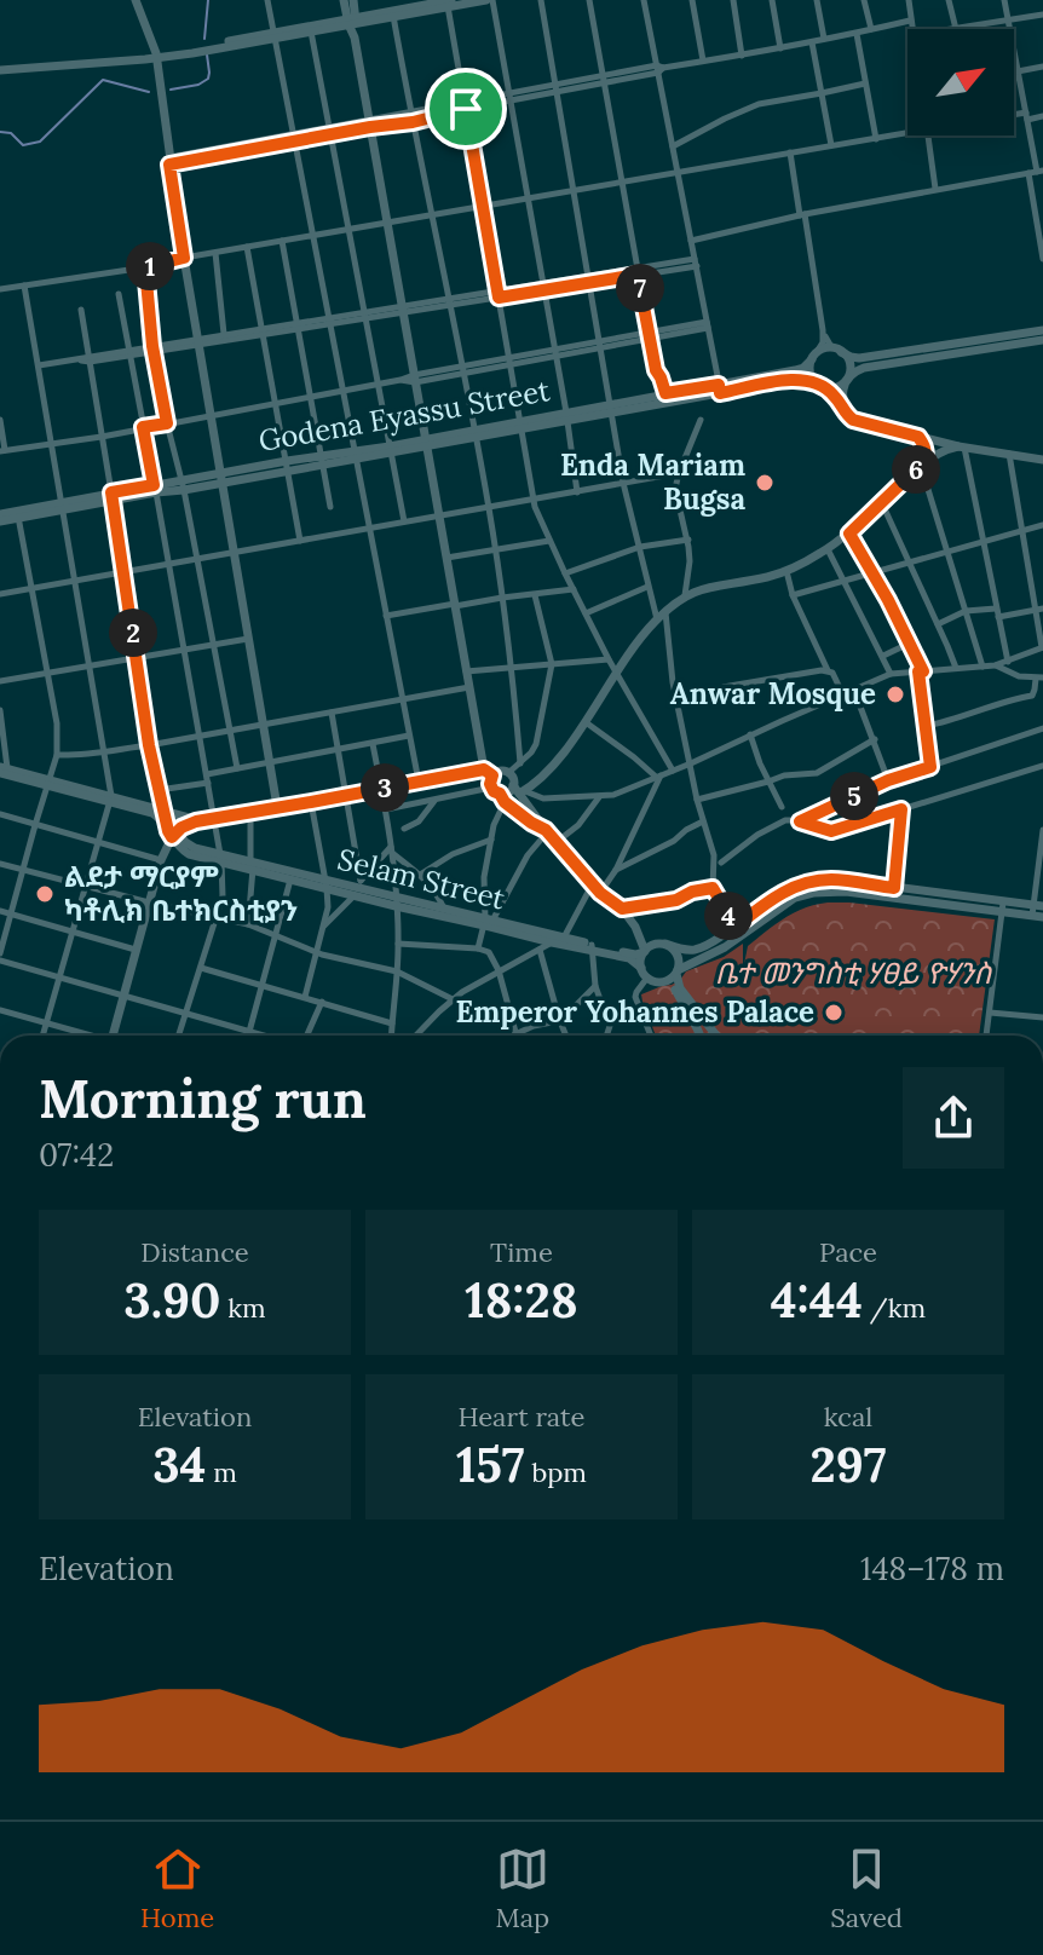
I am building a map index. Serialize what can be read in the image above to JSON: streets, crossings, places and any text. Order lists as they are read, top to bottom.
{
  "streets": {
    "street": ["Godena Eyassu Street", "Selam Street"]
  },
  "parks": ["ቤተ መንግስቲ ሃፀይ ዮሃንስ"],
  "places": [
    "Enda Mariam Bugsa",
    "Anwar Mosque",
    "ልደታ ማርያም ካቶሊክ ቤተክርስቲያን",
    "Emperor Yohannes Palace"
  ],
  "north": "top right",
  "page": {
    "pins": [
      "1",
      "7",
      "6",
      "2",
      "3",
      "5",
      "4"
    ],
    "heading": ["Morning run", "07:42"],
    "stats": [
      ["Distance", "3.90 km"],
      ["Time", "18:28"],
      ["Pace", "4:44 /km"],
      ["Elevation", "34 m"],
      ["Heart rate", "157 bpm"],
      ["kcal", "297"]
    ],
    "chart": ["Elevation", "148–178 m"],
    "tabs": ["Home", "Map", "Saved"]
  }
}
